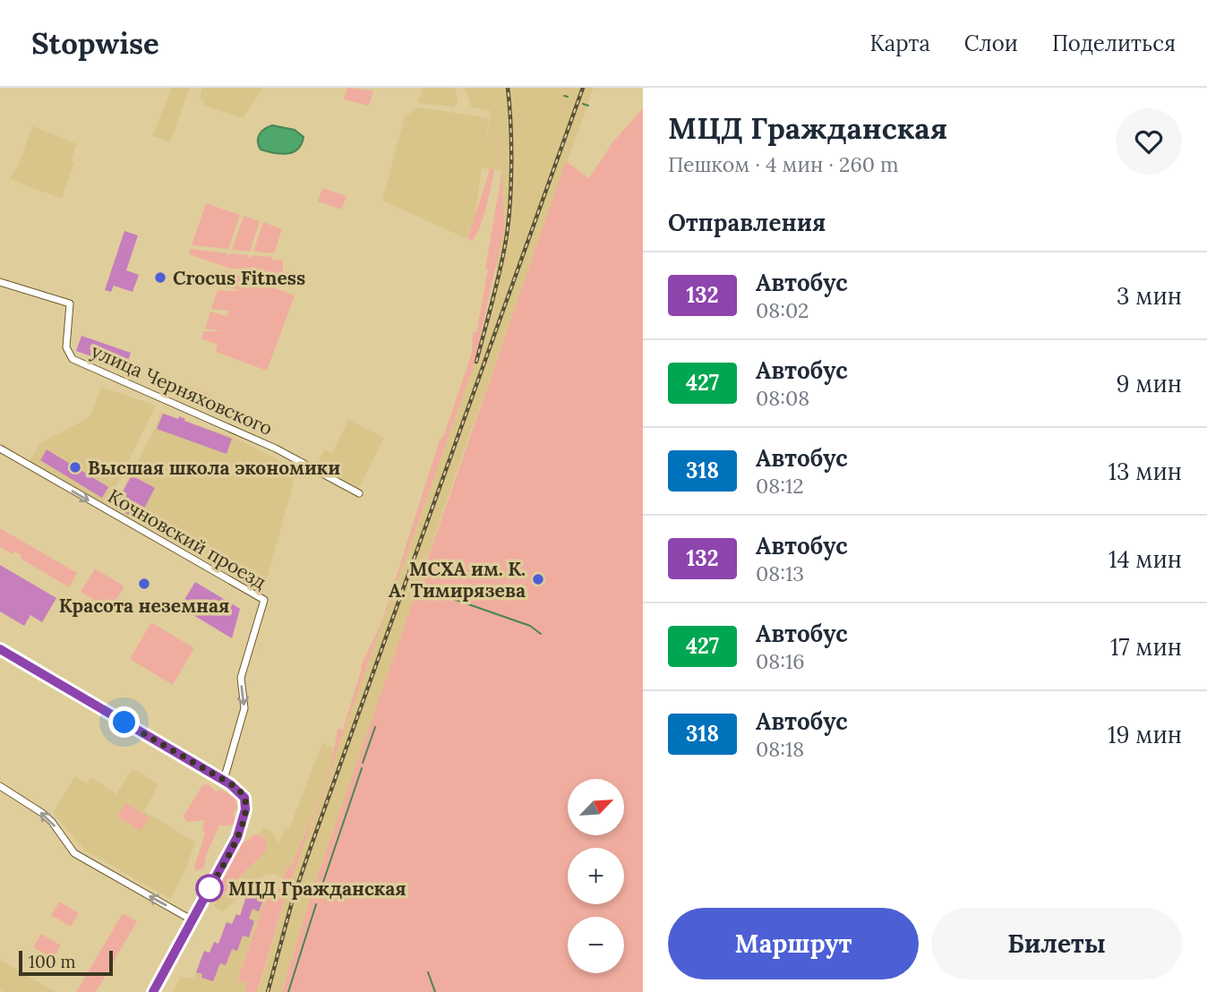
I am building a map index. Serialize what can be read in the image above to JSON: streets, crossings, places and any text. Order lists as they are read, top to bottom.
{
  "streets": {
    "street": ["улица Черняховского", "Кочновский проезд"]
  },
  "one_way": ["Кочновский проезд"],
  "places": [
    "Crocus Fitness",
    "Высшая школа экономики",
    "МСХА им. К. А. Тимирязева",
    "Красота неземная",
    "МЦД Гражданская"
  ],
  "lines": ["bus line 132"],
  "scale_bar": "100 m",
  "north": "top right",
  "page": {
    "header": "Stopwise",
    "nav": ["Карта", "Слои", "Поделиться"],
    "heading": [
      ["МЦД Гражданская", "Пешком · 4 мин · 260 m"],
      "Отправления"
    ],
    "list": [
      {
        "mark": "132",
        "name": "Автобус",
        "note": "08:02",
        "value": "3 мин"
      },
      {
        "mark": "427",
        "name": "Автобус",
        "note": "08:08",
        "value": "9 мин"
      },
      {
        "mark": "318",
        "name": "Автобус",
        "note": "08:12",
        "value": "13 мин"
      },
      {
        "mark": "132",
        "name": "Автобус",
        "note": "08:13",
        "value": "14 мин"
      },
      {
        "mark": "427",
        "name": "Автобус",
        "note": "08:16",
        "value": "17 мин"
      },
      {
        "mark": "318",
        "name": "Автобус",
        "note": "08:18",
        "value": "19 мин"
      }
    ],
    "map_buttons": ["+", "−"],
    "buttons": ["Маршрут", "Билеты"],
    "scale": "100 m"
  }
}
